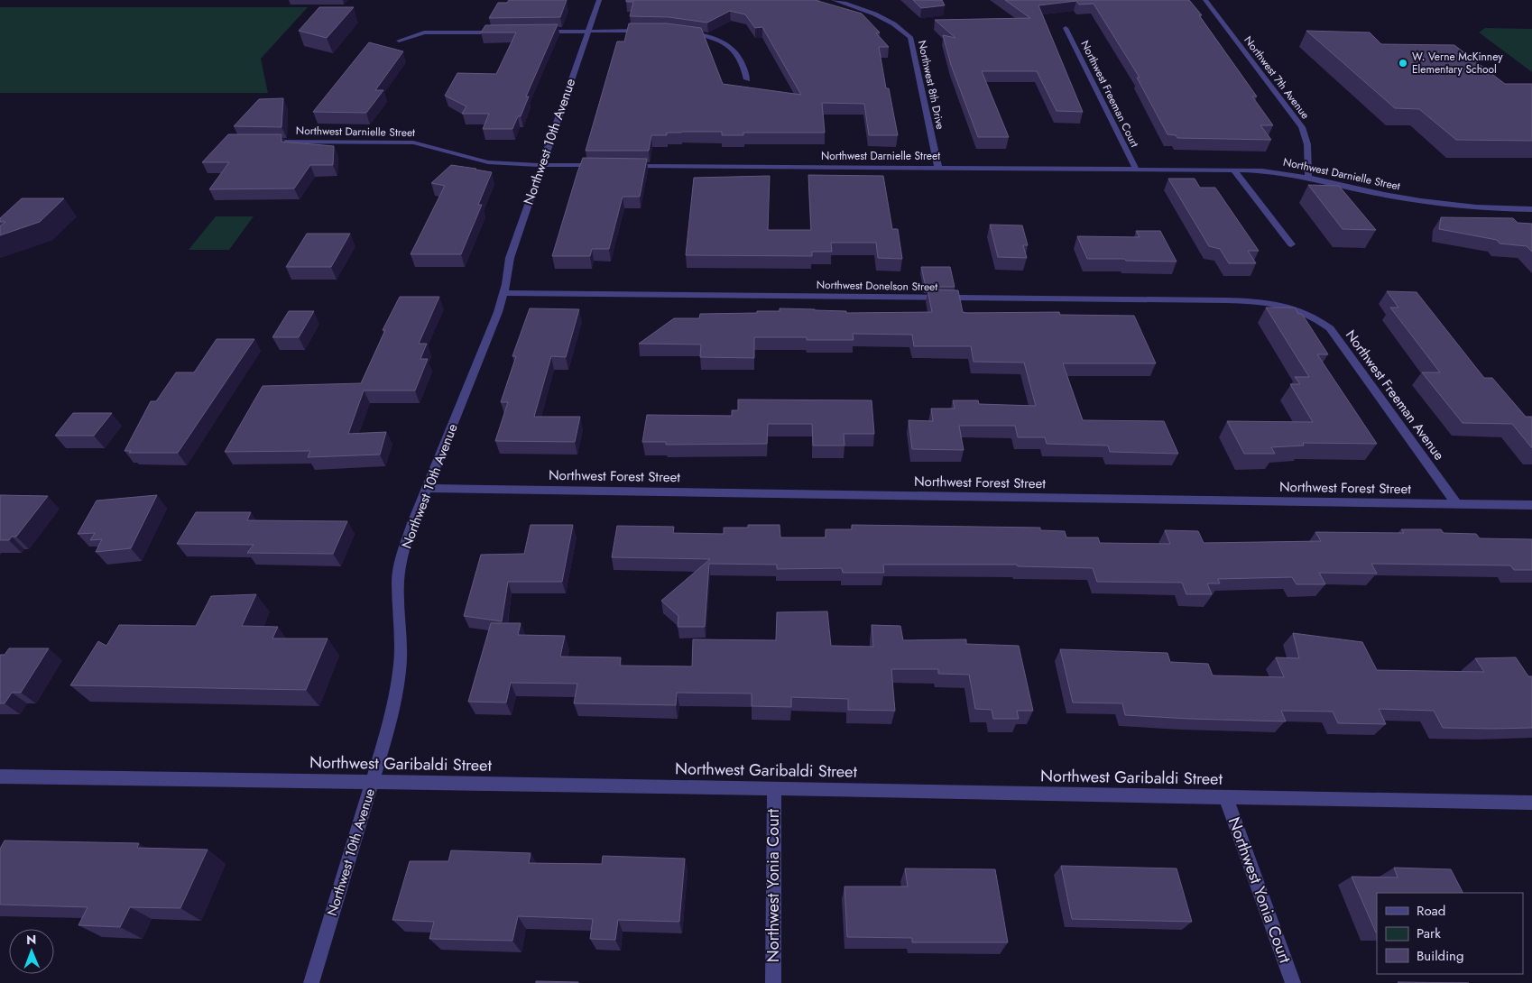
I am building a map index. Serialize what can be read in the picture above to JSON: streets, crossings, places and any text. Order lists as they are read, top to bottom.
{
  "streets": {
    "street": [
      "Northwest 7th Avenue",
      "Northwest 8th Drive",
      "Northwest Freeman Court",
      "Northwest Darnielle Street",
      "Northwest 10th Avenue",
      "Northwest Donelson Street",
      "Northwest Freeman Avenue",
      "Northwest Forest Street",
      "Northwest Garibaldi Street",
      "Northwest Yonia Court"
    ]
  },
  "crossings": [
    ["Northwest 7th Avenue", "Northwest Darnielle Street"],
    ["Northwest 8th Drive", "Northwest Darnielle Street"],
    ["Northwest Freeman Court", "Northwest Darnielle Street"],
    ["Northwest Darnielle Street", "Northwest 10th Avenue"],
    ["Northwest 10th Avenue", "Northwest Donelson Street"],
    ["Northwest 10th Avenue", "Northwest Forest Street"],
    ["Northwest 10th Avenue", "Northwest Garibaldi Street"],
    ["Northwest Donelson Street", "Northwest Freeman Avenue"],
    ["Northwest Freeman Avenue", "Northwest Forest Street"],
    ["Northwest Garibaldi Street", "Northwest Yonia Court"]
  ],
  "places": ["W. Verne McKinney Elementary School"],
  "legend": ["Road", "Park", "Building"],
  "north": "top"
}
